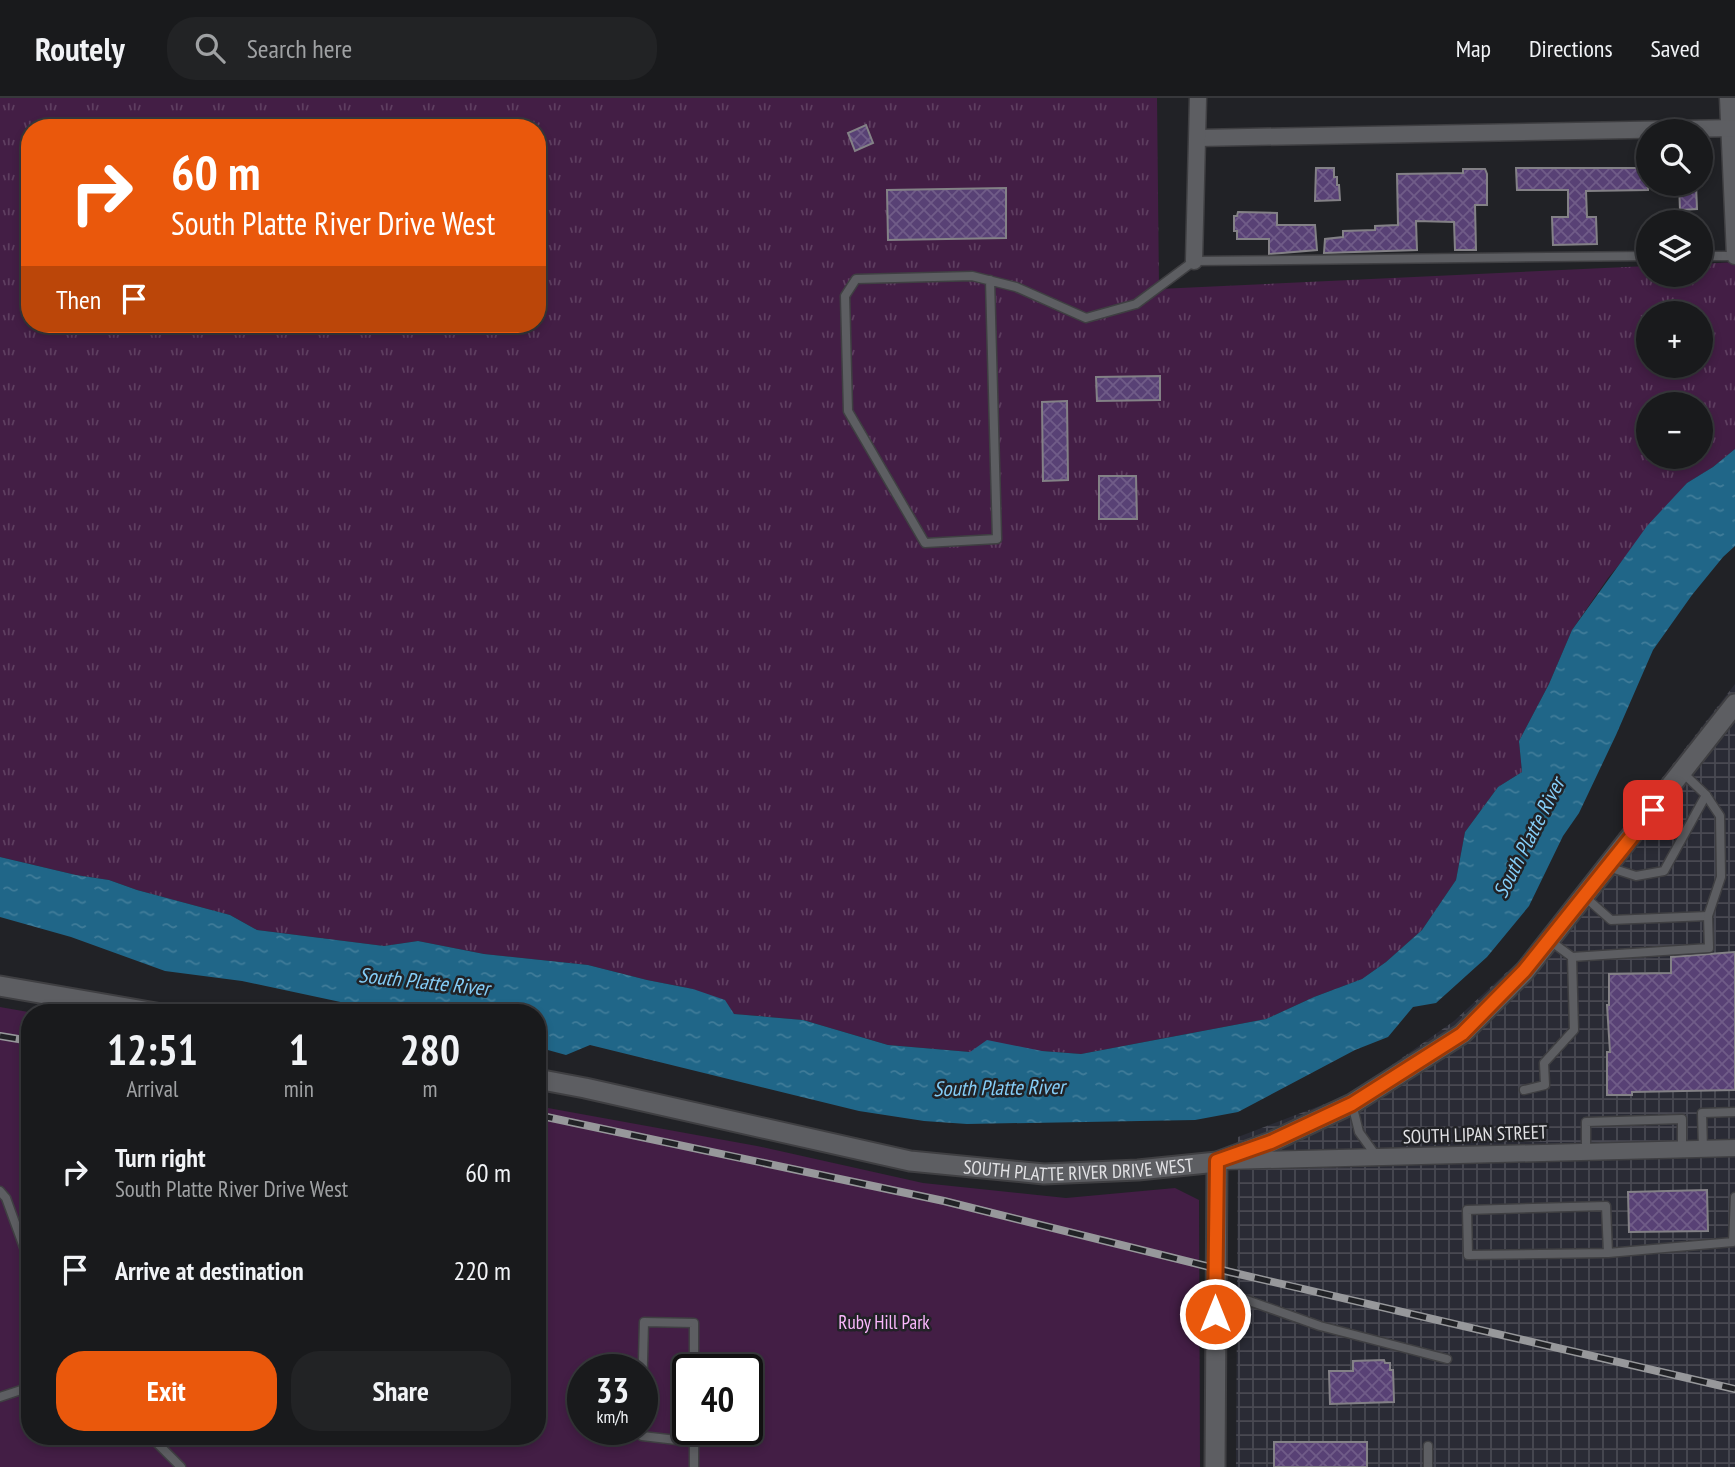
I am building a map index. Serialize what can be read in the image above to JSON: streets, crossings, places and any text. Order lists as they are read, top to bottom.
{
  "streets": {
    "street": ["SOUTH LIPAN STREET", "SOUTH PLATTE RIVER DRIVE WEST"]
  },
  "crossings": [
    ["SOUTH LIPAN STREET", "SOUTH PLATTE RIVER DRIVE WEST"]
  ],
  "water": ["South Platte River"],
  "parks": ["Ruby Hill Park"],
  "page": {
    "header": "Routely",
    "search": "Search here",
    "nav": ["Map", "Directions", "Saved"],
    "map_buttons": ["+", "−"],
    "turn": ["60 m", "South Platte River Drive West"],
    "then": "Then",
    "eta": [
      "12:51",
      "Arrival",
      "1",
      "min",
      "280",
      "m"
    ],
    "list": [
      {
        "name": "Turn right",
        "note": "South Platte River Drive West",
        "value": "60 m"
      },
      {
        "name": "Arrive at destination",
        "value": "220 m"
      }
    ],
    "buttons": ["Exit", "Share"],
    "speed": "33 km/h",
    "limit": "40"
  }
}
